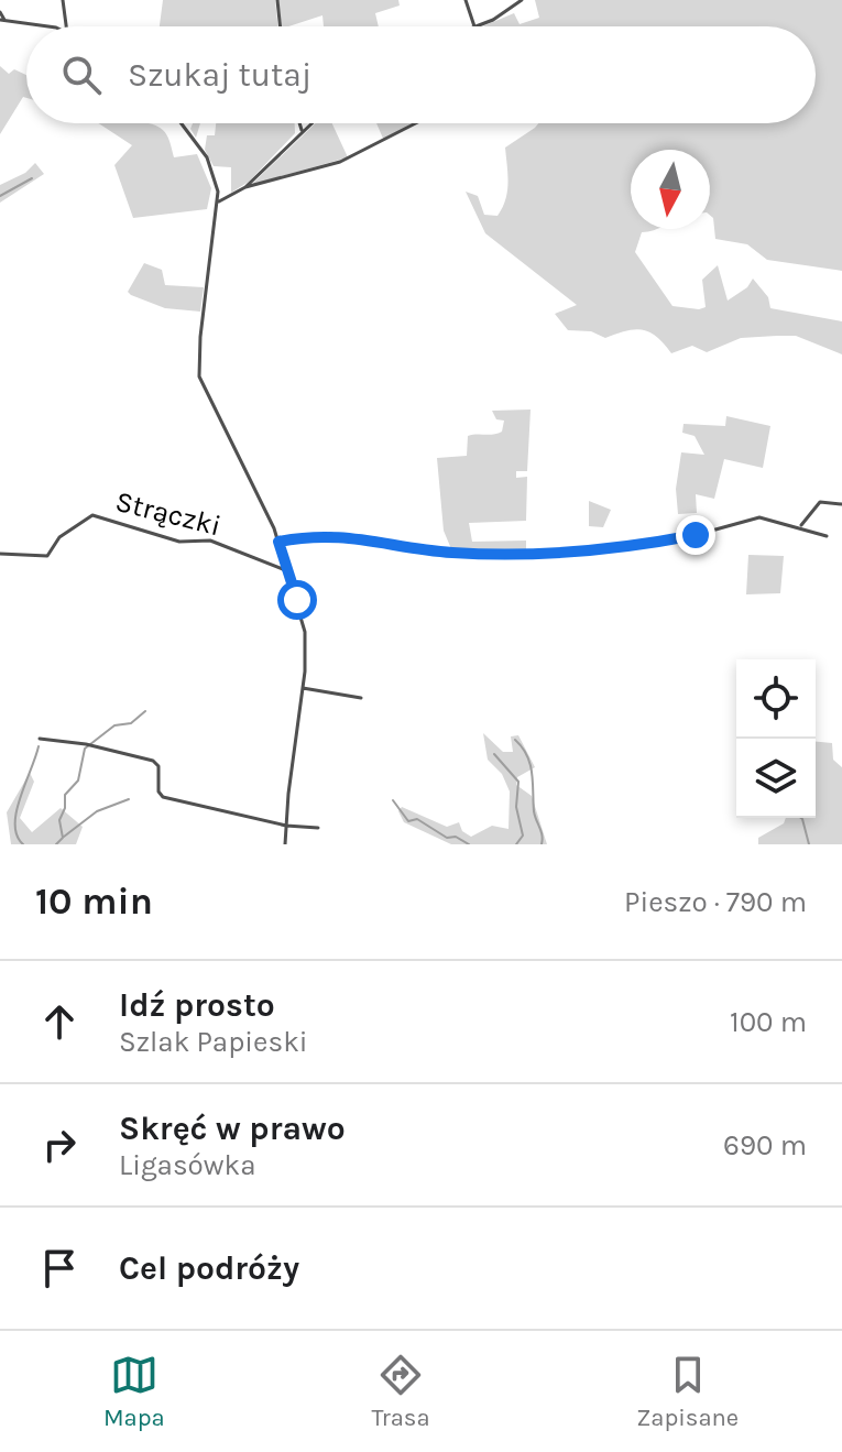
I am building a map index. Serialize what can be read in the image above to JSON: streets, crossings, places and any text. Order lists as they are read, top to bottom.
{
  "streets": {
    "street": ["Strączki"]
  },
  "north": "bottom",
  "page": {
    "search": "Szukaj tutaj",
    "heading": ["10 min", "Pieszo · 790 m"],
    "list": [
      ["Idź prosto", "Szlak Papieski", "100 m"],
      ["Skręć w prawo", "Ligasówka", "690 m"],
      "Cel podróży"
    ],
    "nav": ["Mapa", "Trasa", "Zapisane"]
  }
}
